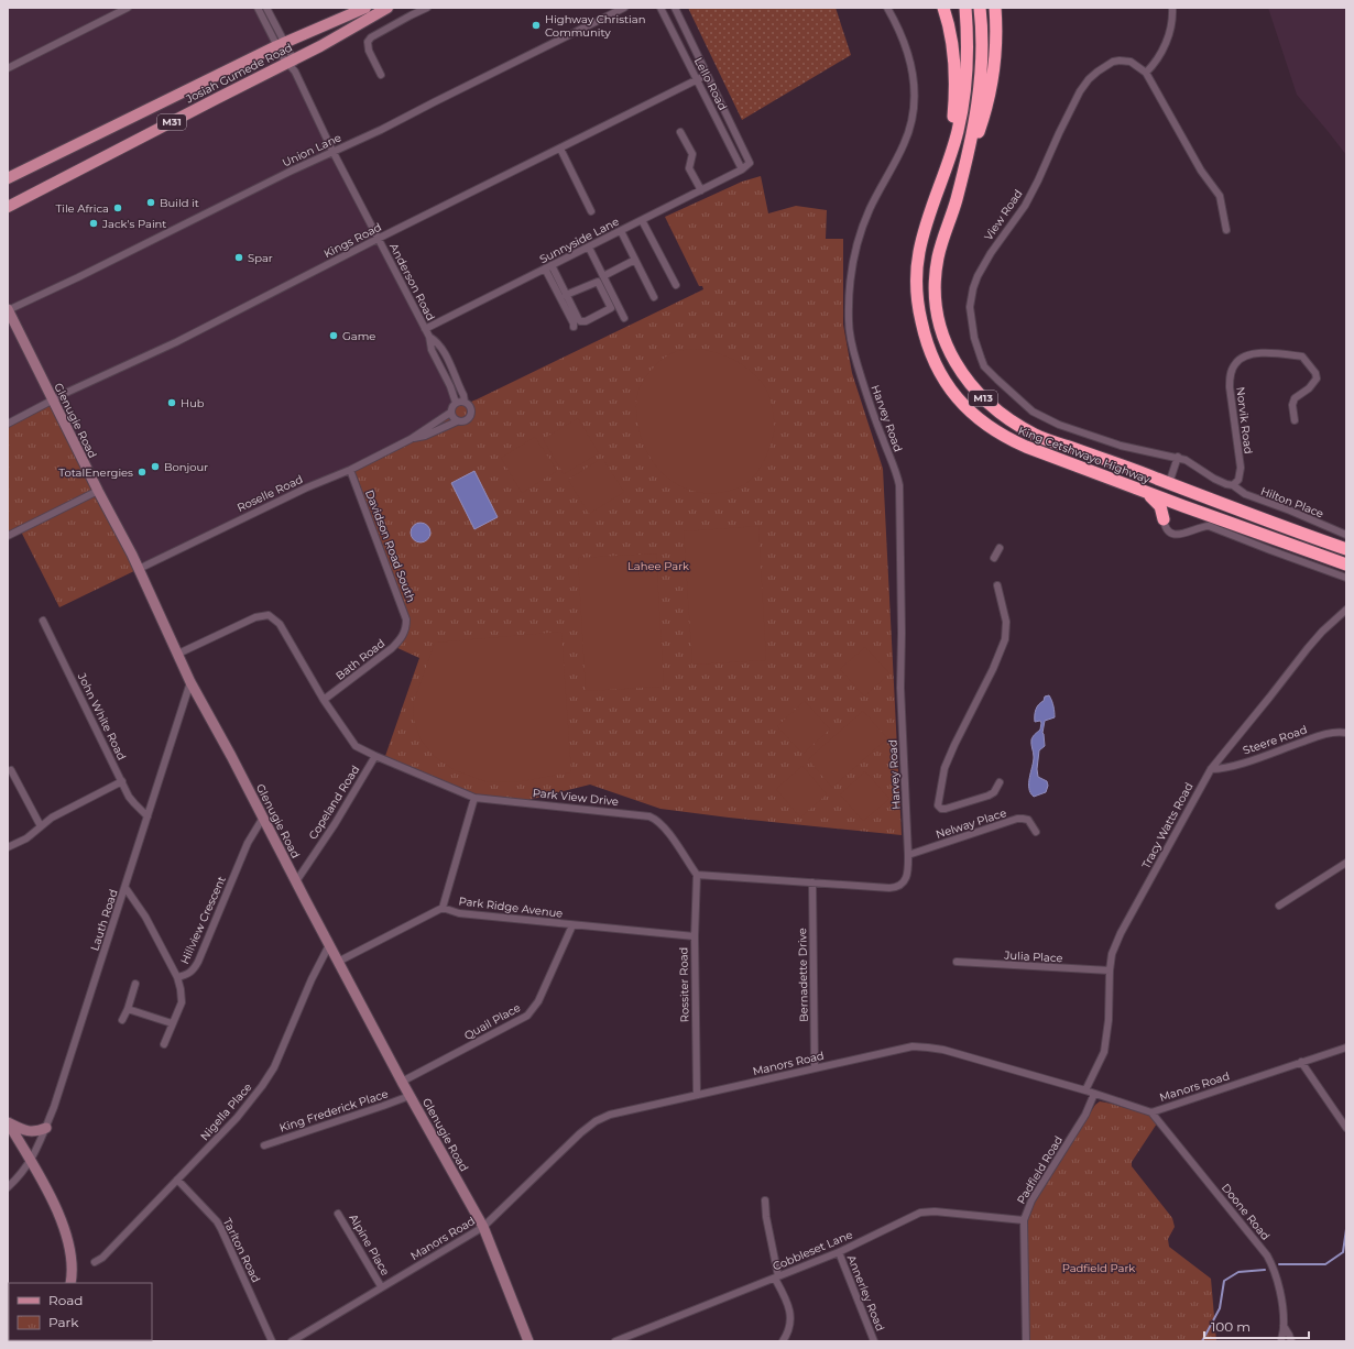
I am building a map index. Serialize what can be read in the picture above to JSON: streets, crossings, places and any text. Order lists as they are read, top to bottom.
{
  "streets": {
    "highway": ["M13", "King Cetshwayo Highway"],
    "main road": ["Josiah Gumede Road", "M31"],
    "street": [
      "Lello Road",
      "Union Lane",
      "View Road",
      "Kings Road",
      "Sunnyside Lane",
      "Anderson Road",
      "Harvey Road",
      "Glenugie Road",
      "Norvik Road",
      "Roselle Road",
      "Hilton Place",
      "Davidson Road South",
      "Bath Road",
      "John White Road",
      "Steere Road",
      "Park View Drive",
      "Copeland Road",
      "Nelway Place",
      "Tracy Watts Road",
      "Park Ridge Avenue",
      "Lauth Road",
      "Hillview Crescent",
      "Julia Place",
      "Bernadette Drive",
      "Rossiter Road",
      "Quail Place",
      "Manors Road",
      "King Frederick Place",
      "Nigella Place",
      "Padfield Road",
      "Doone Road",
      "Alpine Place",
      "Tarlton Road",
      "Cobbleset Lane",
      "Annerley Road"
    ]
  },
  "crossings": [
    ["Josiah Gumede Road", "Anderson Road"],
    ["Lello Road", "Kings Road"],
    ["Lello Road", "Sunnyside Lane"],
    ["Union Lane", "Anderson Road"],
    ["Union Lane", "Glenugie Road"],
    ["Kings Road", "Anderson Road"],
    ["Kings Road", "Glenugie Road"],
    ["Sunnyside Lane", "Anderson Road"],
    ["Anderson Road", "Roselle Road"],
    ["Harvey Road", "Nelway Place"],
    ["Glenugie Road", "Roselle Road"],
    ["Glenugie Road", "Park View Drive"],
    ["Glenugie Road", "Copeland Road"],
    ["Glenugie Road", "Park Ridge Avenue"],
    ["Glenugie Road", "Lauth Road"],
    ["Glenugie Road", "Hillview Crescent"],
    ["Glenugie Road", "Quail Place"],
    ["Glenugie Road", "Manors Road"],
    ["Glenugie Road", "King Frederick Place"],
    ["Glenugie Road", "Nigella Place"],
    ["Norvik Road", "Hilton Place"],
    ["Roselle Road", "Davidson Road South"],
    ["Davidson Road South", "Bath Road"],
    ["Bath Road", "Park View Drive"],
    ["John White Road", "Lauth Road"],
    ["Steere Road", "Tracy Watts Road"],
    ["Park View Drive", "Copeland Road"],
    ["Park View Drive", "Rossiter Road"],
    ["Tracy Watts Road", "Julia Place"],
    ["Tracy Watts Road", "Manors Road"],
    ["Park Ridge Avenue", "Rossiter Road"],
    ["Park Ridge Avenue", "Quail Place"],
    ["Lauth Road", "Hillview Crescent"],
    ["Bernadette Drive", "Manors Road"],
    ["Rossiter Road", "Manors Road"],
    ["Manors Road", "Padfield Road"],
    ["Manors Road", "Doone Road"],
    ["Manors Road", "Alpine Place"],
    ["Nigella Place", "Tarlton Road"],
    ["Padfield Road", "Cobbleset Lane"],
    ["Cobbleset Lane", "Annerley Road"]
  ],
  "parks": ["Lahee Park", "Padfield Park"],
  "places": [
    "Highway Christian Community",
    "Build it",
    "Tile Africa",
    "Jack's Paint",
    "Spar",
    "Game",
    "Hub",
    "Bonjour",
    "TotalEnergies"
  ],
  "legend": ["Road", "Park"],
  "scale_bar": "100 m"
}
